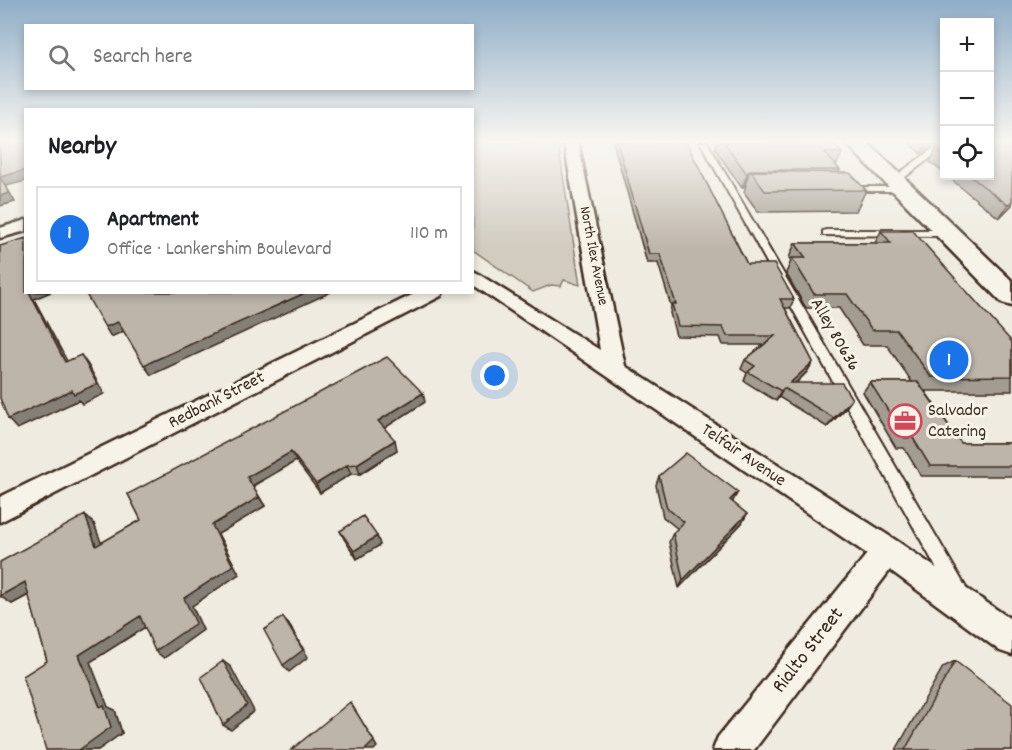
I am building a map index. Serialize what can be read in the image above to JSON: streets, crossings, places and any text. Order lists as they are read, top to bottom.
{
  "streets": {
    "street": [
      "North Ilex Avenue",
      "Redbank Street",
      "Telfair Avenue",
      "Rialto Street"
    ],
    "lane": ["Alley 80636"]
  },
  "crossings": [
    ["North Ilex Avenue", "Telfair Avenue"],
    ["Alley 80636", "Telfair Avenue"],
    ["Telfair Avenue", "Rialto Street"]
  ],
  "places": {
    "office": ["Salvador Catering"]
  },
  "page": {
    "map_buttons": ["+", "−"],
    "search": "Search here",
    "heading": "Nearby",
    "list": [
      {
        "mark": "1",
        "name": "Apartment",
        "note": "Office · Lankershim Boulevard",
        "value": "110 m"
      }
    ],
    "pins": "1"
  }
}
